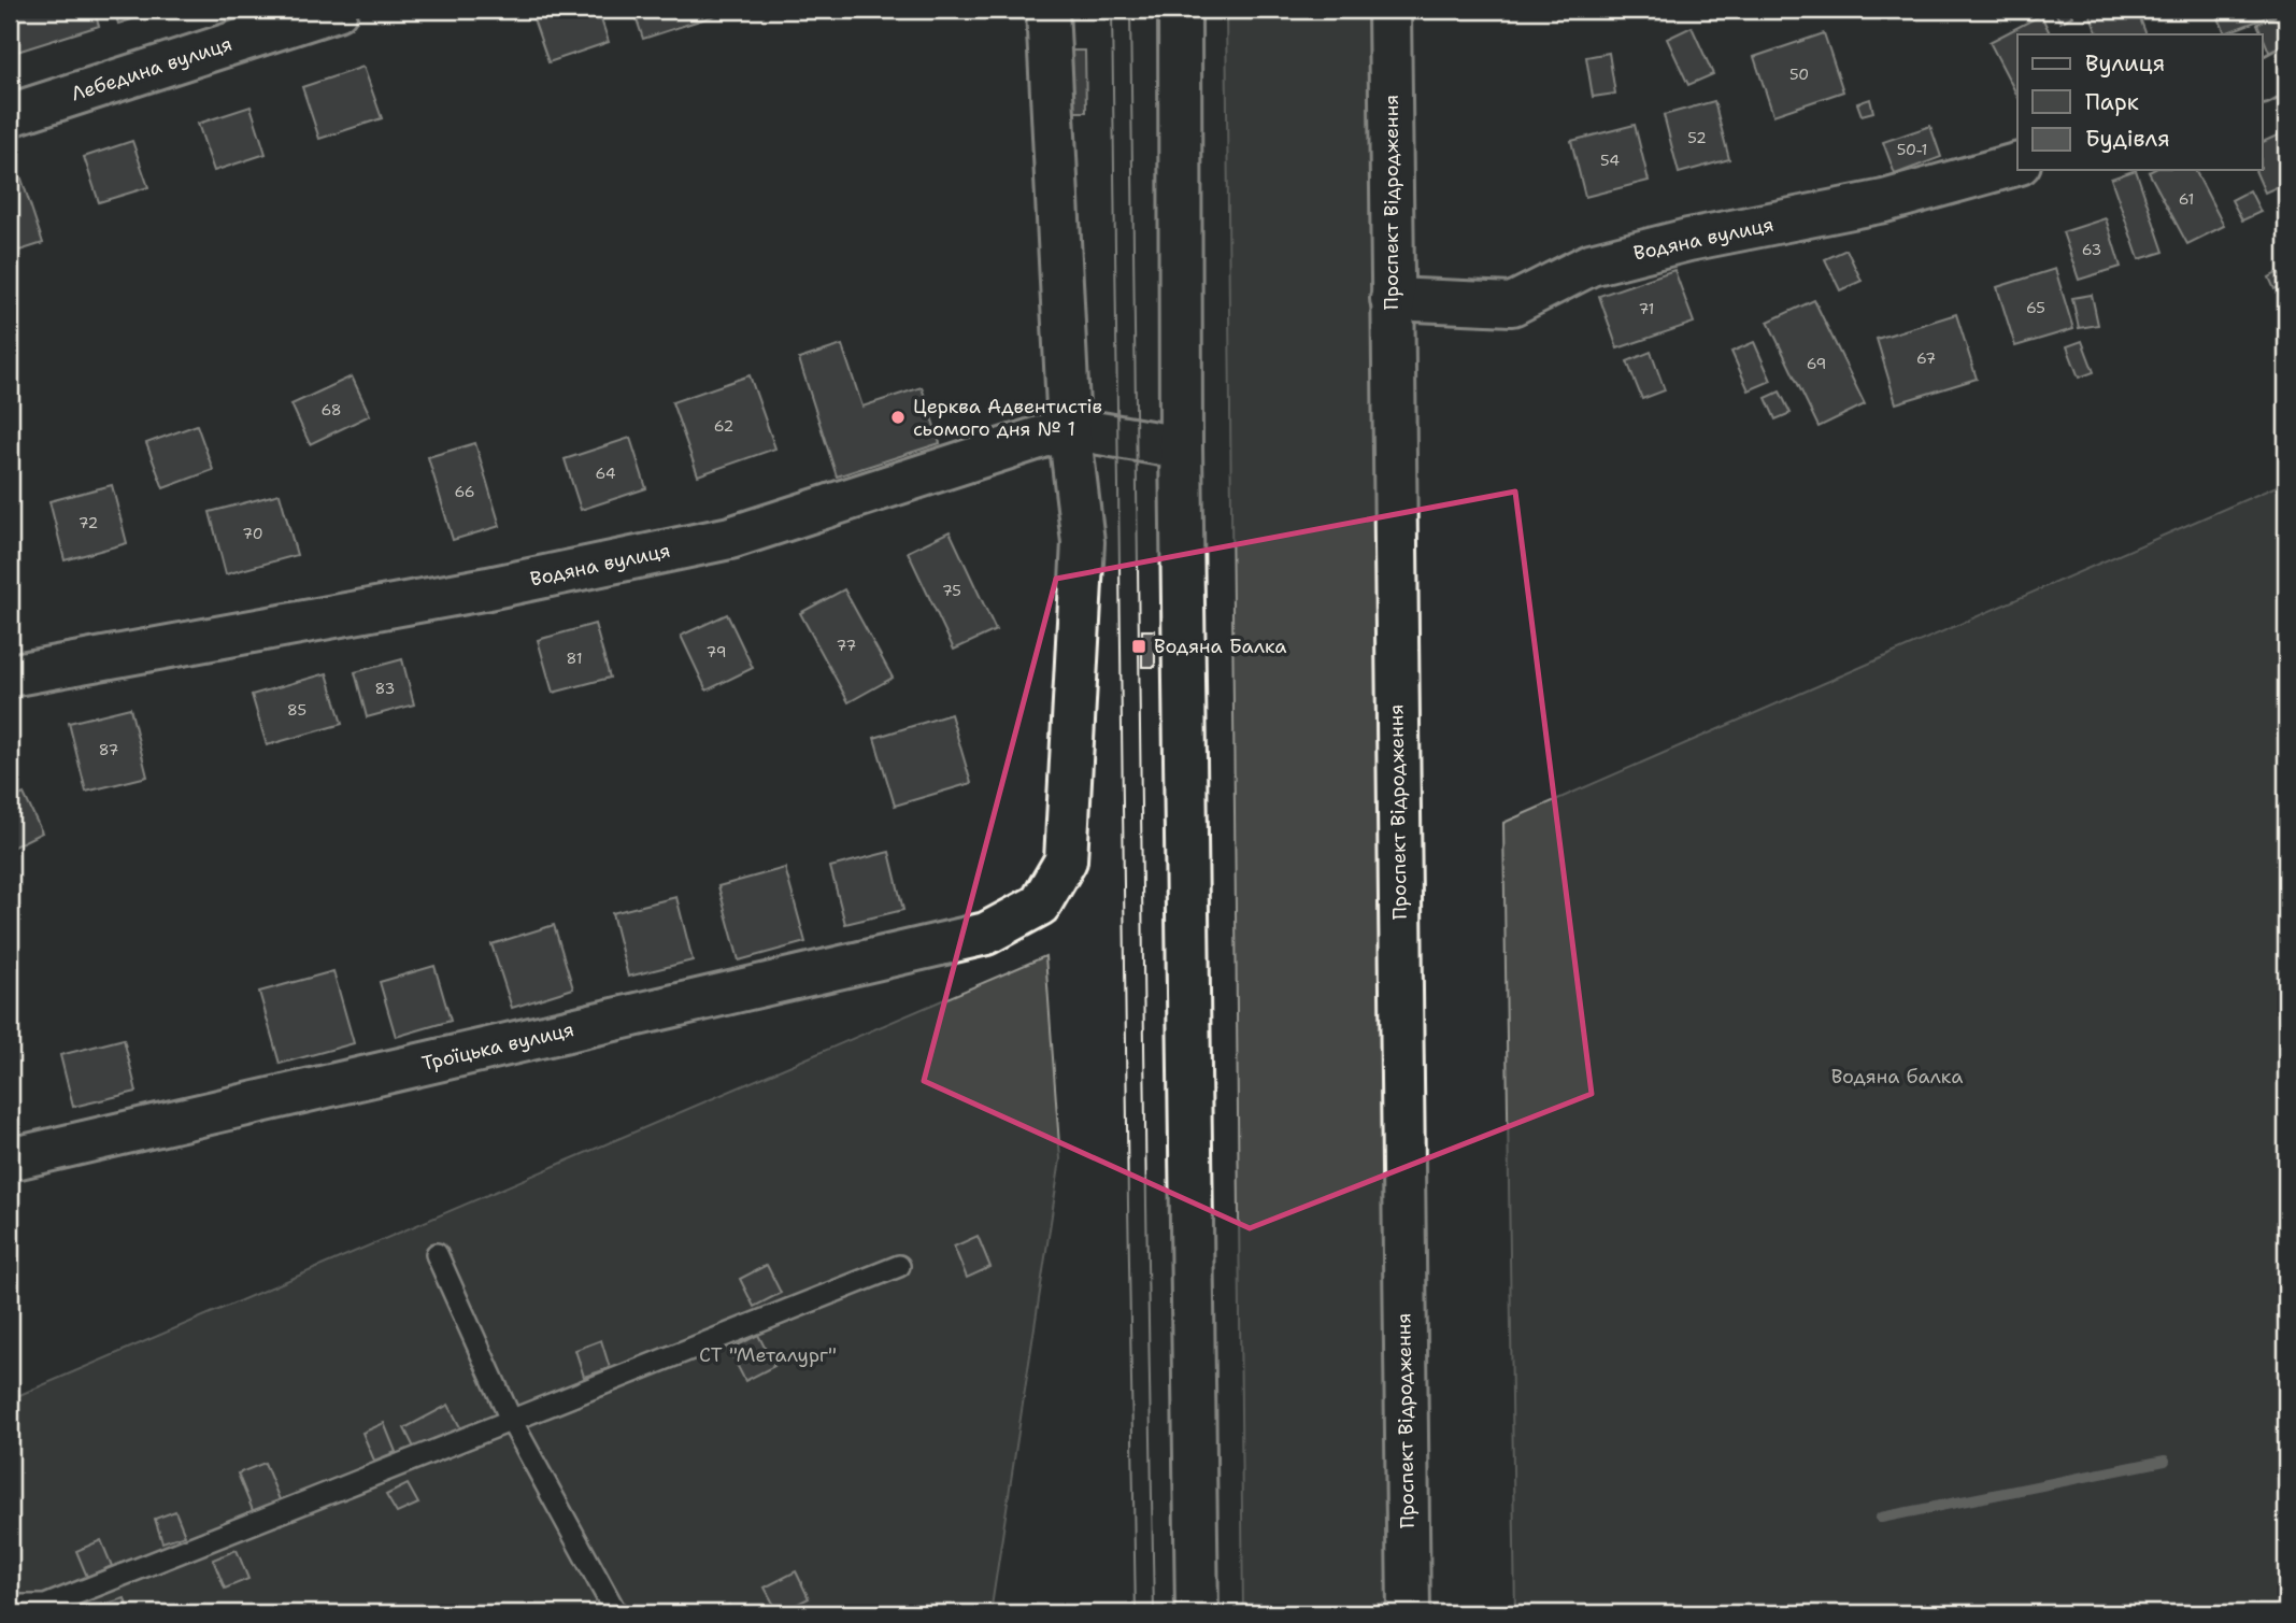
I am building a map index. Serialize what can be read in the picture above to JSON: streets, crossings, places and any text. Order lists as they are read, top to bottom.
{
  "streets": {
    "street": [
      "Лебедина вулиця",
      "Проспект Відродження",
      "Водяна вулиця",
      "Троїцька вулиця"
    ]
  },
  "crossings": [
    ["Проспект Відродження", "Водяна вулиця"],
    ["Водяна вулиця", "Троїцька вулиця"]
  ],
  "parks": ["Водяна балка", "СТ \"Металург\""],
  "places": {
    "other": ["Церква Адвентистів сьомого дня № 1"],
    "transit": ["Водяна Балка"]
  },
  "house_numbers": [
    "50",
    "52",
    "50-1",
    "54",
    "61",
    "63",
    "65",
    "71",
    "67",
    "69",
    "68",
    "62",
    "64",
    "66",
    "72",
    "70",
    "75",
    "77",
    "79",
    "81",
    "83",
    "85",
    "87"
  ],
  "legend": ["Вулиця", "Парк", "Будівля"]
}
